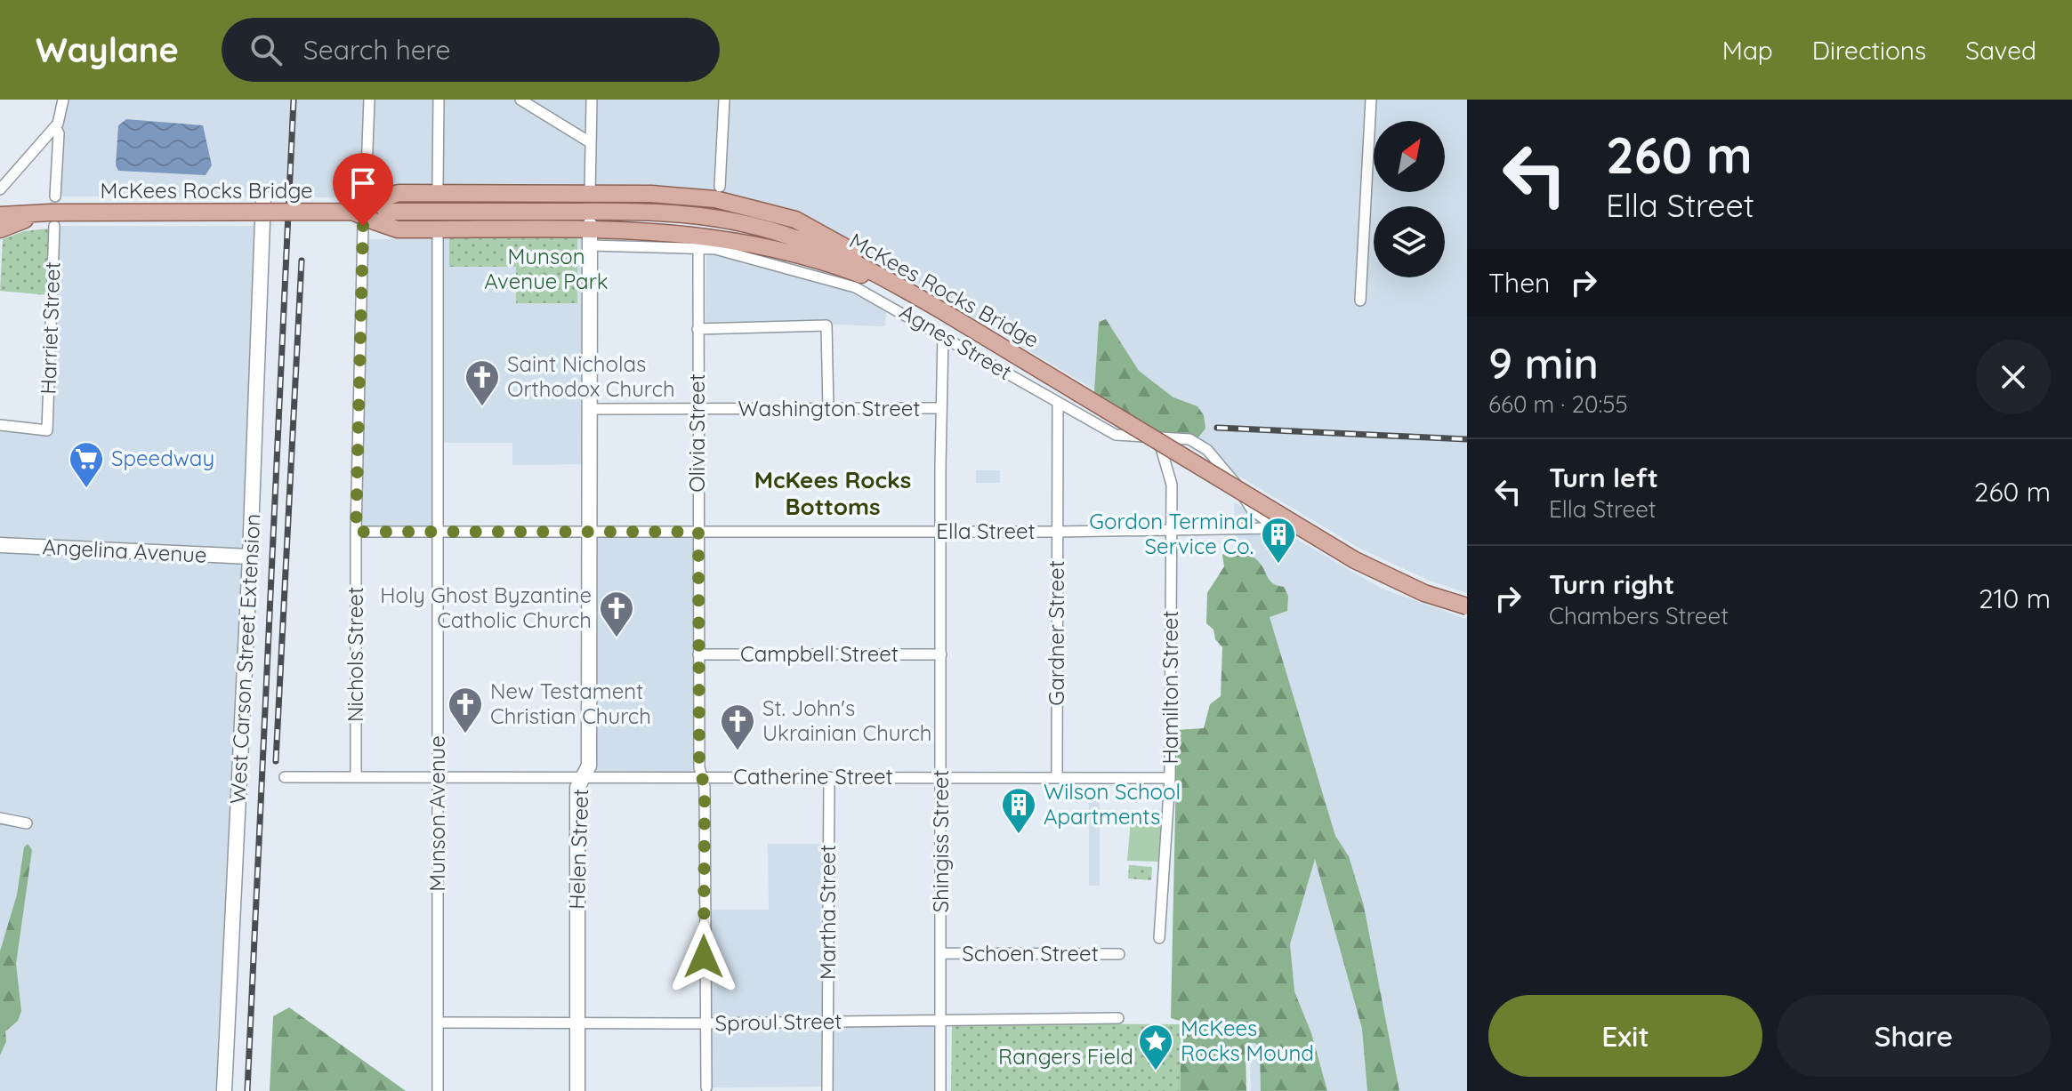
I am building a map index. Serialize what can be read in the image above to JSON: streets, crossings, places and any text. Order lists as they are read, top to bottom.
{
  "streets": {
    "main road": ["McKees Rocks Bridge"],
    "street": [
      "Harriet Street",
      "Agnes Street",
      "Washington Street",
      "Olivia Street",
      "Ella Street",
      "Angelina Avenue",
      "Gardner Street",
      "Nichols Street",
      "Campbell Street",
      "West Carson Street Extension",
      "Hamilton Street",
      "Catherine Street",
      "Munson Avenue",
      "Shingiss Street",
      "Helen Street",
      "Martha Street",
      "Schoen Street",
      "Sproul Street"
    ]
  },
  "crossings": [
    ["McKees Rocks Bridge", "Harriet Street"],
    ["McKees Rocks Bridge", "Nichols Street"],
    ["Agnes Street", "Olivia Street"],
    ["Agnes Street", "Ella Street"],
    ["Agnes Street", "Gardner Street"],
    ["Agnes Street", "Hamilton Street"],
    ["Agnes Street", "Shingiss Street"],
    ["Agnes Street", "Helen Street"],
    ["Washington Street", "Olivia Street"],
    ["Washington Street", "Shingiss Street"],
    ["Washington Street", "Helen Street"],
    ["Olivia Street", "Ella Street"],
    ["Olivia Street", "Campbell Street"],
    ["Olivia Street", "Catherine Street"],
    ["Olivia Street", "Sproul Street"],
    ["Ella Street", "Gardner Street"],
    ["Ella Street", "Nichols Street"],
    ["Ella Street", "Hamilton Street"],
    ["Ella Street", "Munson Avenue"],
    ["Ella Street", "Shingiss Street"],
    ["Ella Street", "Helen Street"],
    ["Angelina Avenue", "West Carson Street Extension"],
    ["Gardner Street", "Catherine Street"],
    ["Nichols Street", "Catherine Street"],
    ["Campbell Street", "Shingiss Street"],
    ["Hamilton Street", "Catherine Street"],
    ["Catherine Street", "Munson Avenue"],
    ["Catherine Street", "Shingiss Street"],
    ["Catherine Street", "Helen Street"],
    ["Catherine Street", "Martha Street"],
    ["Munson Avenue", "Sproul Street"],
    ["Shingiss Street", "Schoen Street"],
    ["Shingiss Street", "Sproul Street"],
    ["Helen Street", "Sproul Street"],
    ["Martha Street", "Sproul Street"]
  ],
  "districts": ["McKees Rocks Bottoms"],
  "parks": ["Munson Avenue Park", "Rangers Field"],
  "places": {
    "church": [
      "Saint Nicholas Orthodox Church",
      "Holy Ghost Byzantine Catholic Church",
      "New Testament Christian Church",
      "St. John's Ukrainian Church"
    ],
    "supermarket": ["Speedway"],
    "building": ["Gordon Terminal Service Co.", "Wilson School Apartments"],
    "place": ["McKees Rocks Mound"]
  },
  "north": "top right",
  "page": {
    "header": "Waylane",
    "search": "Search here",
    "nav": ["Map", "Directions", "Saved"],
    "turn": ["260 m", "Ella Street"],
    "then": "Then",
    "heading": ["9 min", "660 m · 20:55"],
    "list": [
      {
        "name": "Turn left",
        "note": "Ella Street",
        "value": "260 m"
      },
      {
        "name": "Turn right",
        "note": "Chambers Street",
        "value": "210 m"
      }
    ],
    "buttons": ["Exit", "Share"]
  }
}
